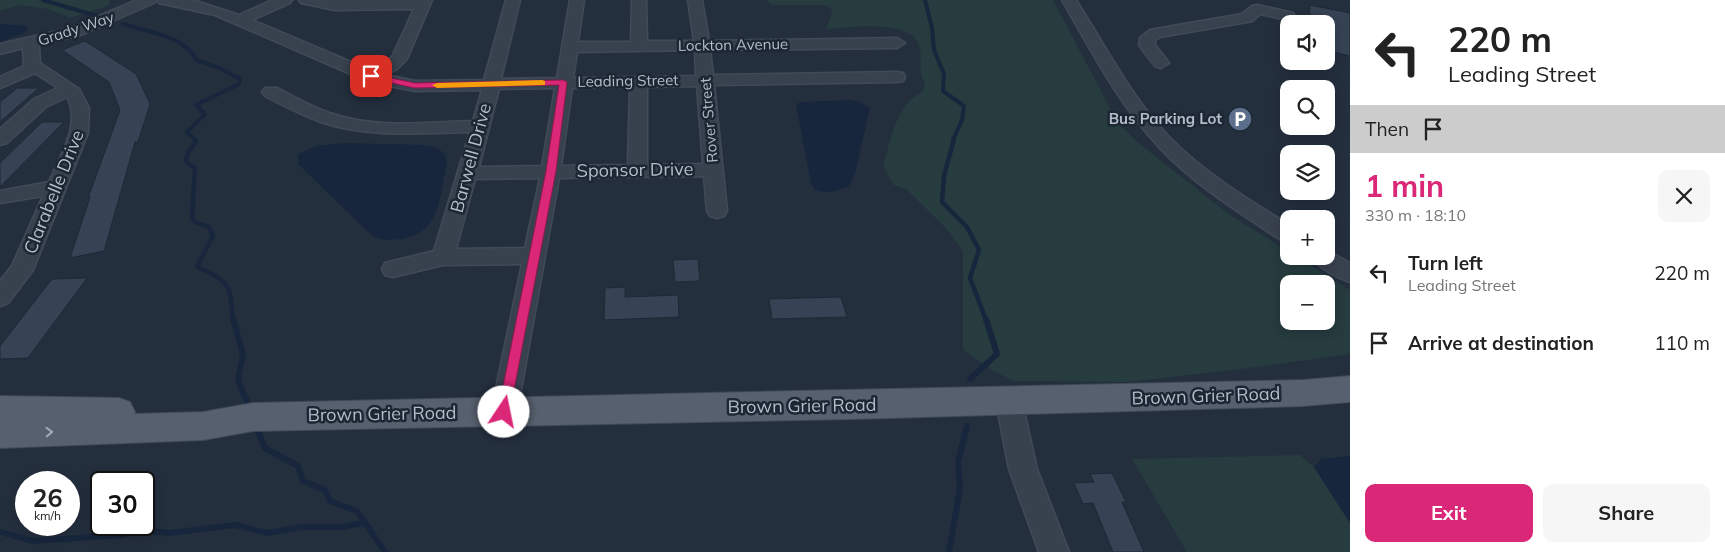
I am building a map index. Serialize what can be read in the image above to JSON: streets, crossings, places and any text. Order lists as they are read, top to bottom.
{
  "streets": {
    "main road": ["Brown Grier Road"],
    "street": [
      "Grady Way",
      "Lockton Avenue",
      "Leading Street",
      "Rover Street",
      "Barwell Drive",
      "Sponsor Drive",
      "Clarabelle Drive"
    ]
  },
  "crossings": [
    ["Lockton Avenue", "Rover Street"],
    ["Leading Street", "Rover Street"],
    ["Leading Street", "Barwell Drive"],
    ["Rover Street", "Sponsor Drive"],
    ["Barwell Drive", "Sponsor Drive"]
  ],
  "places": {
    "parking": ["Bus Parking Lot"]
  },
  "page": {
    "turn": ["220 m", "Leading Street"],
    "map_buttons": ["+", "−"],
    "then": "Then",
    "heading": ["1 min", "330 m · 18:10"],
    "list": [
      {
        "name": "Turn left",
        "note": "Leading Street",
        "value": "220 m"
      },
      {
        "name": "Arrive at destination",
        "value": "110 m"
      }
    ],
    "speed": "26 km/h",
    "limit": "30",
    "buttons": ["Exit", "Share"]
  }
}
